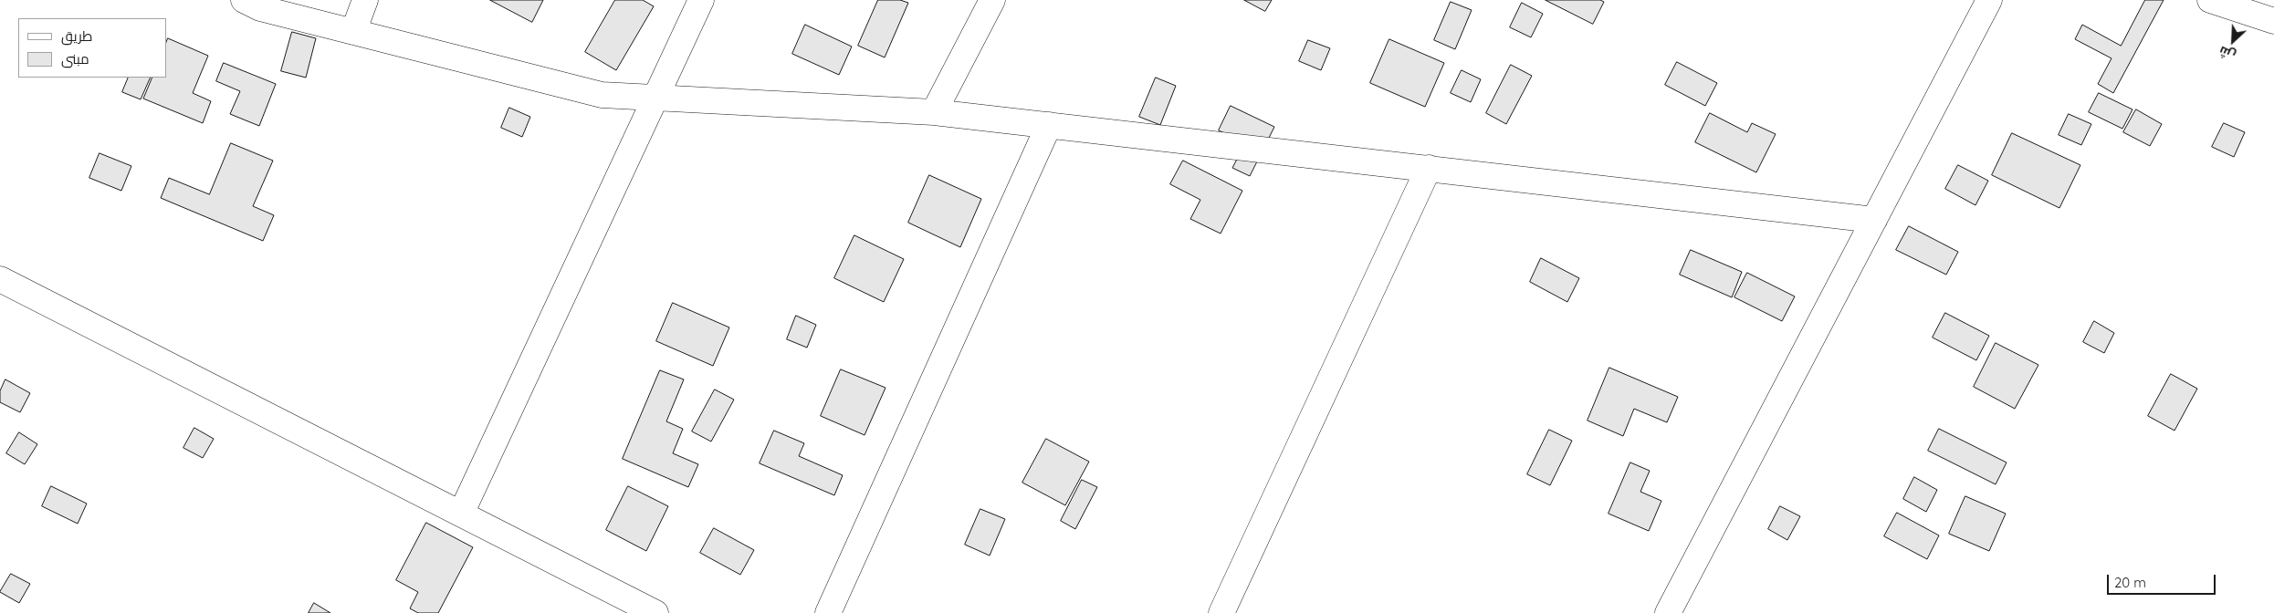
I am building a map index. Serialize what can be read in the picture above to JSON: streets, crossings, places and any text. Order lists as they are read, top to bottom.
{
  "legend": ["طريق", "مبنى"],
  "scale_bar": "20 m",
  "north": "bottom left"
}
